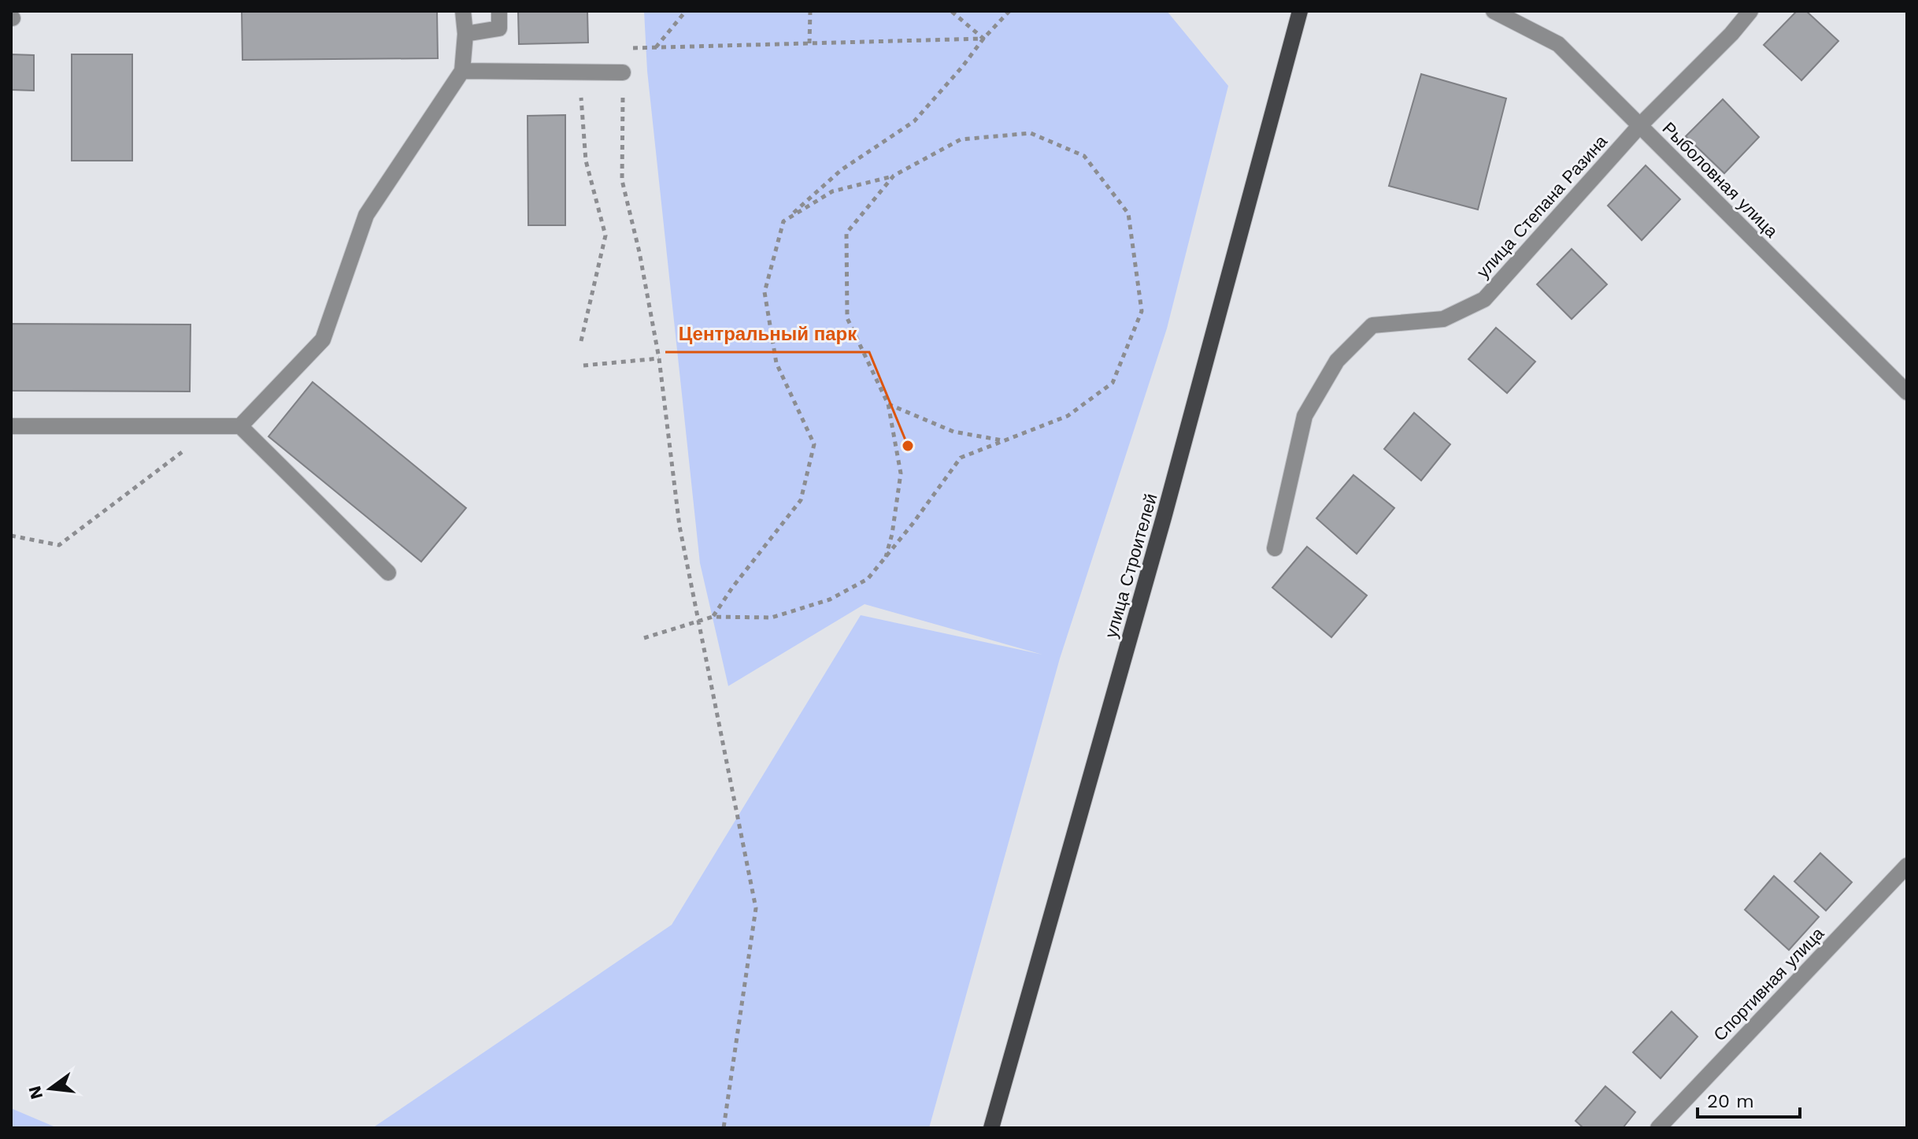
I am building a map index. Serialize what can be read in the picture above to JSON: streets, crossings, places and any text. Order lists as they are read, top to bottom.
{
  "streets": {
    "main road": ["улица Строителей"],
    "street": ["Рыболовная улица", "улица Степана Разина", "Спортивная улица"]
  },
  "crossings": [
    ["Рыболовная улица", "улица Степана Разина"]
  ],
  "places": ["Центральный парк"],
  "scale_bar": "20 m",
  "north": "left"
}
